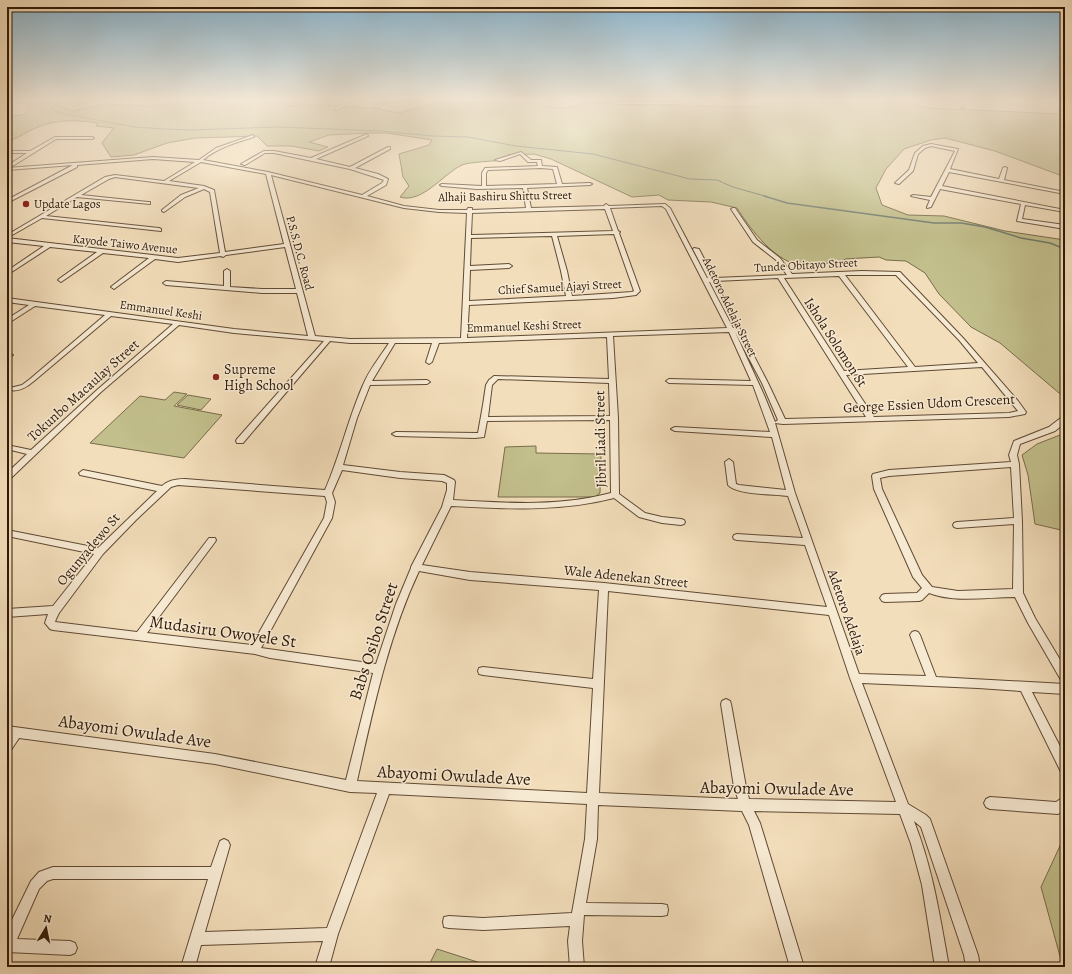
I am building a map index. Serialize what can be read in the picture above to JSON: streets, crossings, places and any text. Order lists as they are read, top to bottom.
{
  "streets": {
    "street": [
      "Alhaji Bashiru Shittu Street",
      "Kayode Taiwo Avenue",
      "P.S.S.D.C. Road",
      "Tunde Obitayo Street",
      "Chief Samuel Ajayi Street",
      "Adetoro Adelaja Street",
      "Emmanuel Keshi",
      "Emmanuel Keshi Street",
      "Ishola Solomon St",
      "Tokunbo Macaulay Street",
      "George Essien Udom Crescent",
      "Jibril Liadi Street",
      "Ogunyadewo St",
      "Wale Adenekan Street",
      "Adetoro Adelaja",
      "Mudasiru Owoyele St",
      "Babs Osibo Street",
      "Abayomi Owulade Ave"
    ]
  },
  "crossings": [
    ["Alhaji Bashiru Shittu Street", "P.S.S.D.C. Road"],
    ["Alhaji Bashiru Shittu Street", "Chief Samuel Ajayi Street"],
    ["Alhaji Bashiru Shittu Street", "Adetoro Adelaja Street"],
    ["Kayode Taiwo Avenue", "P.S.S.D.C. Road"],
    ["P.S.S.D.C. Road", "Emmanuel Keshi"],
    ["P.S.S.D.C. Road", "Emmanuel Keshi Street"],
    ["Tunde Obitayo Street", "Adetoro Adelaja Street"],
    ["Tunde Obitayo Street", "Ishola Solomon St"],
    ["Tunde Obitayo Street", "George Essien Udom Crescent"],
    ["Adetoro Adelaja Street", "Emmanuel Keshi Street"],
    ["Adetoro Adelaja Street", "George Essien Udom Crescent"],
    ["Adetoro Adelaja Street", "Adetoro Adelaja"],
    ["Emmanuel Keshi", "Emmanuel Keshi Street"],
    ["Emmanuel Keshi", "Tokunbo Macaulay Street"],
    ["Emmanuel Keshi Street", "Jibril Liadi Street"],
    ["Ishola Solomon St", "George Essien Udom Crescent"],
    ["George Essien Udom Crescent", "Adetoro Adelaja"],
    ["Jibril Liadi Street", "Babs Osibo Street"],
    ["Ogunyadewo St", "Mudasiru Owoyele St"],
    ["Wale Adenekan Street", "Adetoro Adelaja"],
    ["Wale Adenekan Street", "Babs Osibo Street"],
    ["Adetoro Adelaja", "Abayomi Owulade Ave"],
    ["Mudasiru Owoyele St", "Babs Osibo Street"],
    ["Babs Osibo Street", "Abayomi Owulade Ave"]
  ],
  "places": ["Update Lagos", "Supreme High School"],
  "north": "top"
}
